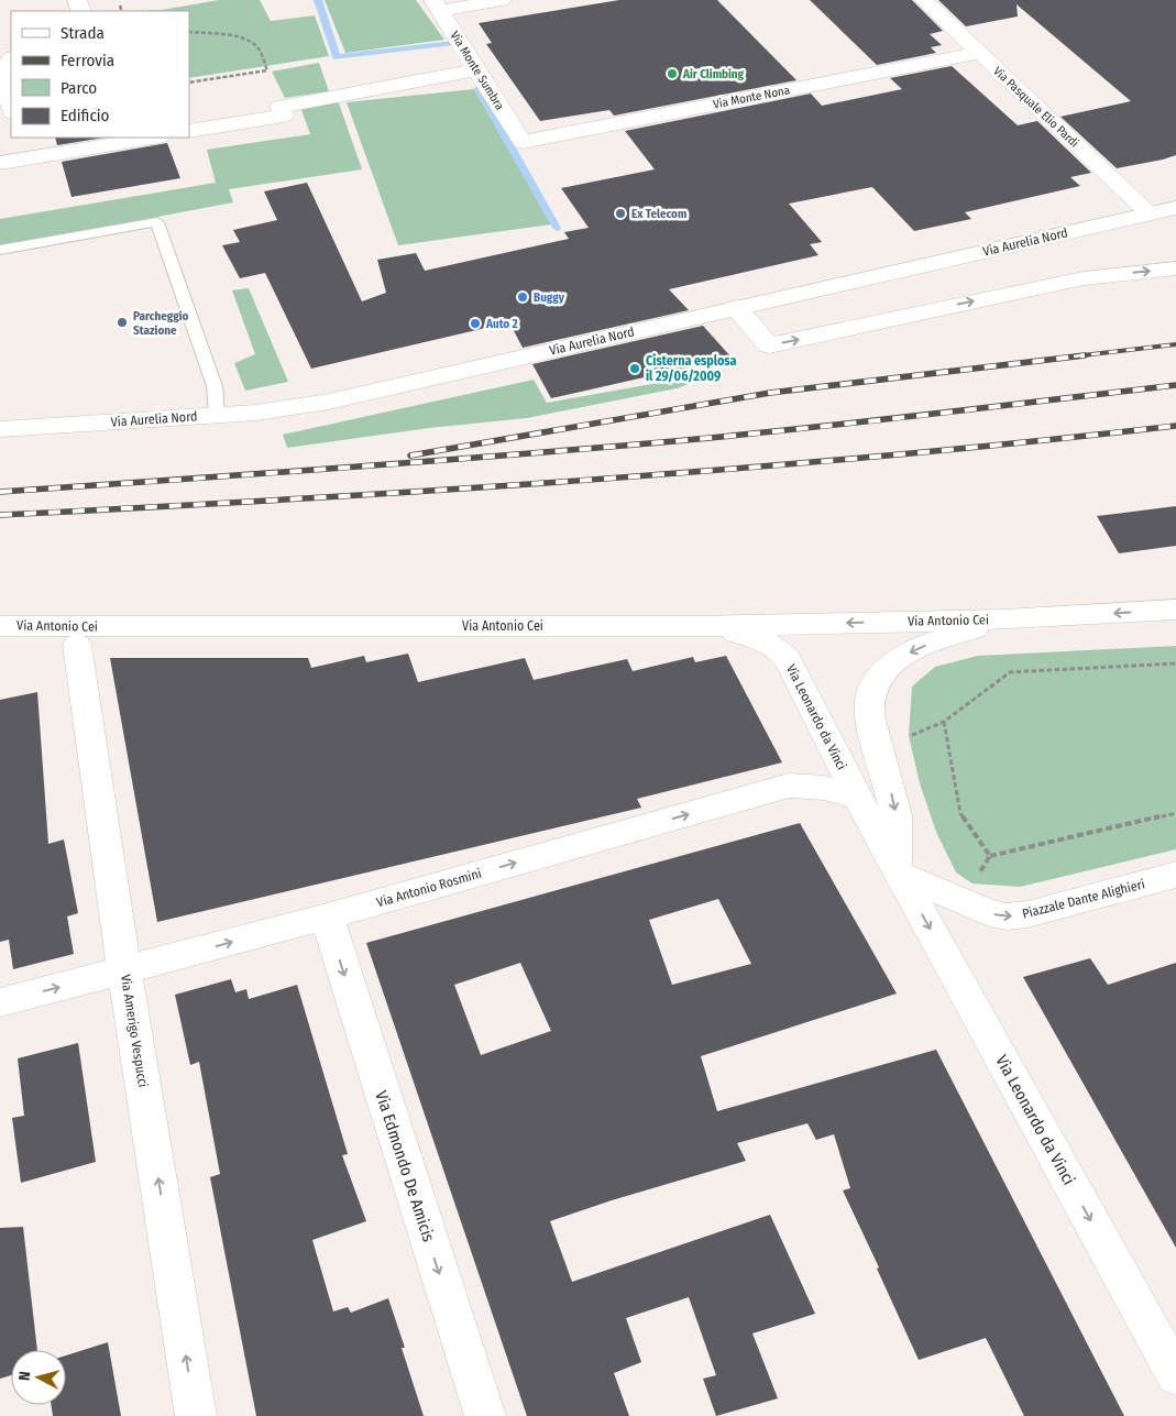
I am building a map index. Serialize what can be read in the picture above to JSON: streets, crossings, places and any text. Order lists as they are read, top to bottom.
{
  "streets": {
    "street": [
      "Via Monte Sumbra",
      "Via Monte Nona",
      "Via Pasquale Elio Pardi",
      "Via Aurelia Nord",
      "Via Antonio Cei",
      "Via Leonardo da Vinci",
      "Via Antonio Rosmini",
      "Piazzale Dante Alighieri",
      "Via Amerigo Vespucci",
      "Via Edmondo De Amicis"
    ]
  },
  "crossings": [
    ["Via Monte Sumbra", "Via Monte Nona"],
    ["Via Monte Nona", "Via Pasquale Elio Pardi"],
    ["Via Pasquale Elio Pardi", "Via Aurelia Nord"],
    ["Via Antonio Cei", "Via Leonardo da Vinci"],
    ["Via Leonardo da Vinci", "Via Antonio Rosmini"],
    ["Via Leonardo da Vinci", "Piazzale Dante Alighieri"],
    ["Via Antonio Rosmini", "Via Amerigo Vespucci"],
    ["Via Antonio Rosmini", "Via Edmondo De Amicis"]
  ],
  "one_way": [
    "Via Leonardo da Vinci",
    "Via Antonio Rosmini",
    "Piazzale Dante Alighieri",
    "Via Amerigo Vespucci",
    "Via Edmondo De Amicis"
  ],
  "places": [
    "Air Climbing",
    "Ex Telecom",
    "Buggy",
    "Parcheggio Stazione",
    "Auto 2",
    "Cisterna esplosa il 29/06/2009"
  ],
  "legend": [
    "Strada",
    "Ferrovia",
    "Parco",
    "Edificio"
  ],
  "north": "left"
}
